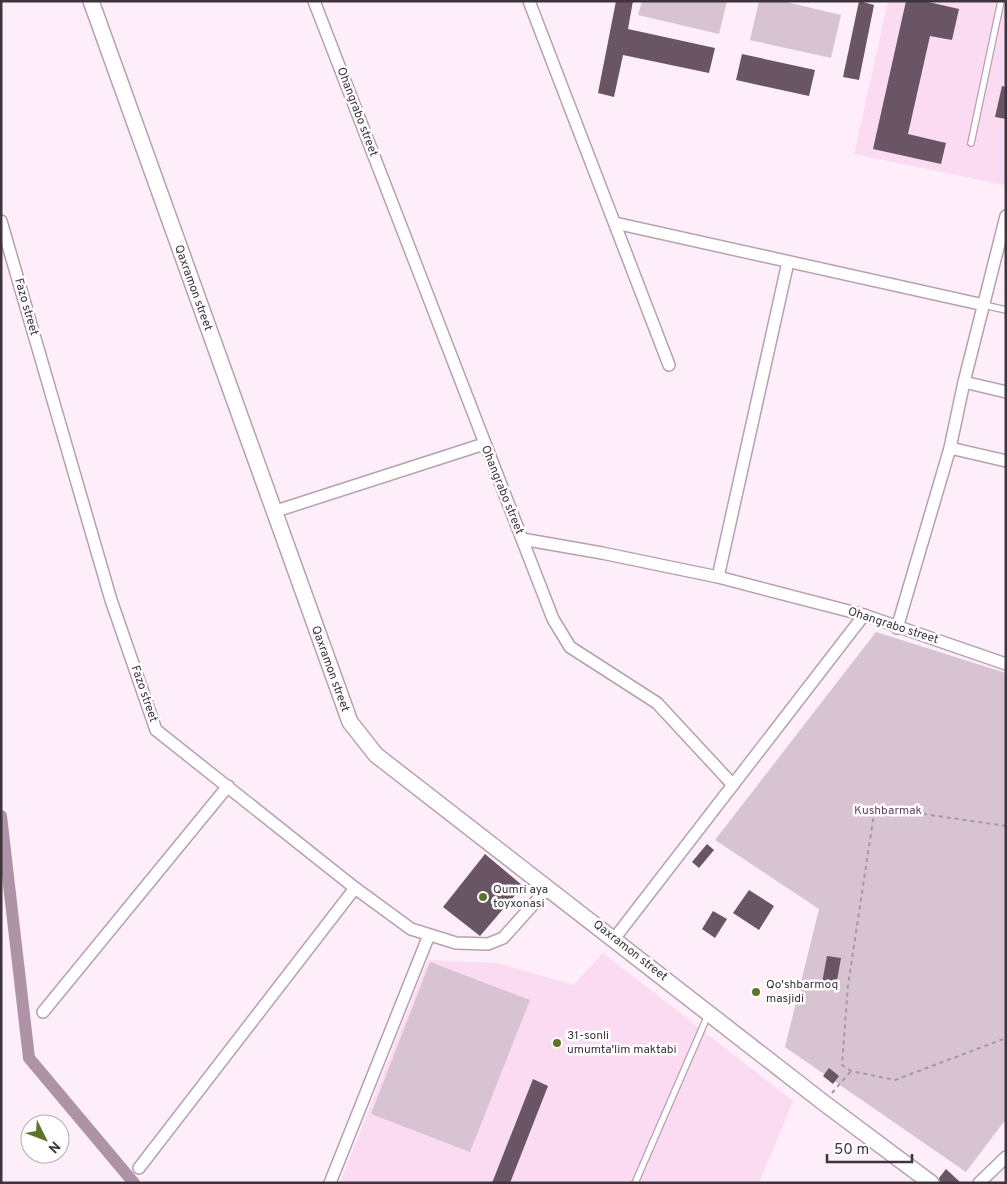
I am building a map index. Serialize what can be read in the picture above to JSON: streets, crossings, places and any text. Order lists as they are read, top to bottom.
{
  "streets": {
    "street": ["Ohangrabo street", "Qaxramon street", "Fazo street"]
  },
  "crossings": [
    ["Qaxramon street", "Fazo street"]
  ],
  "parks": ["Kushbarmak"],
  "places": ["Qumri aya toyxonasi", "Qo'shbarmoq masjidi", "31-sonli umumta'lim maktabi"],
  "scale_bar": "50 m",
  "north": "bottom right"
}
